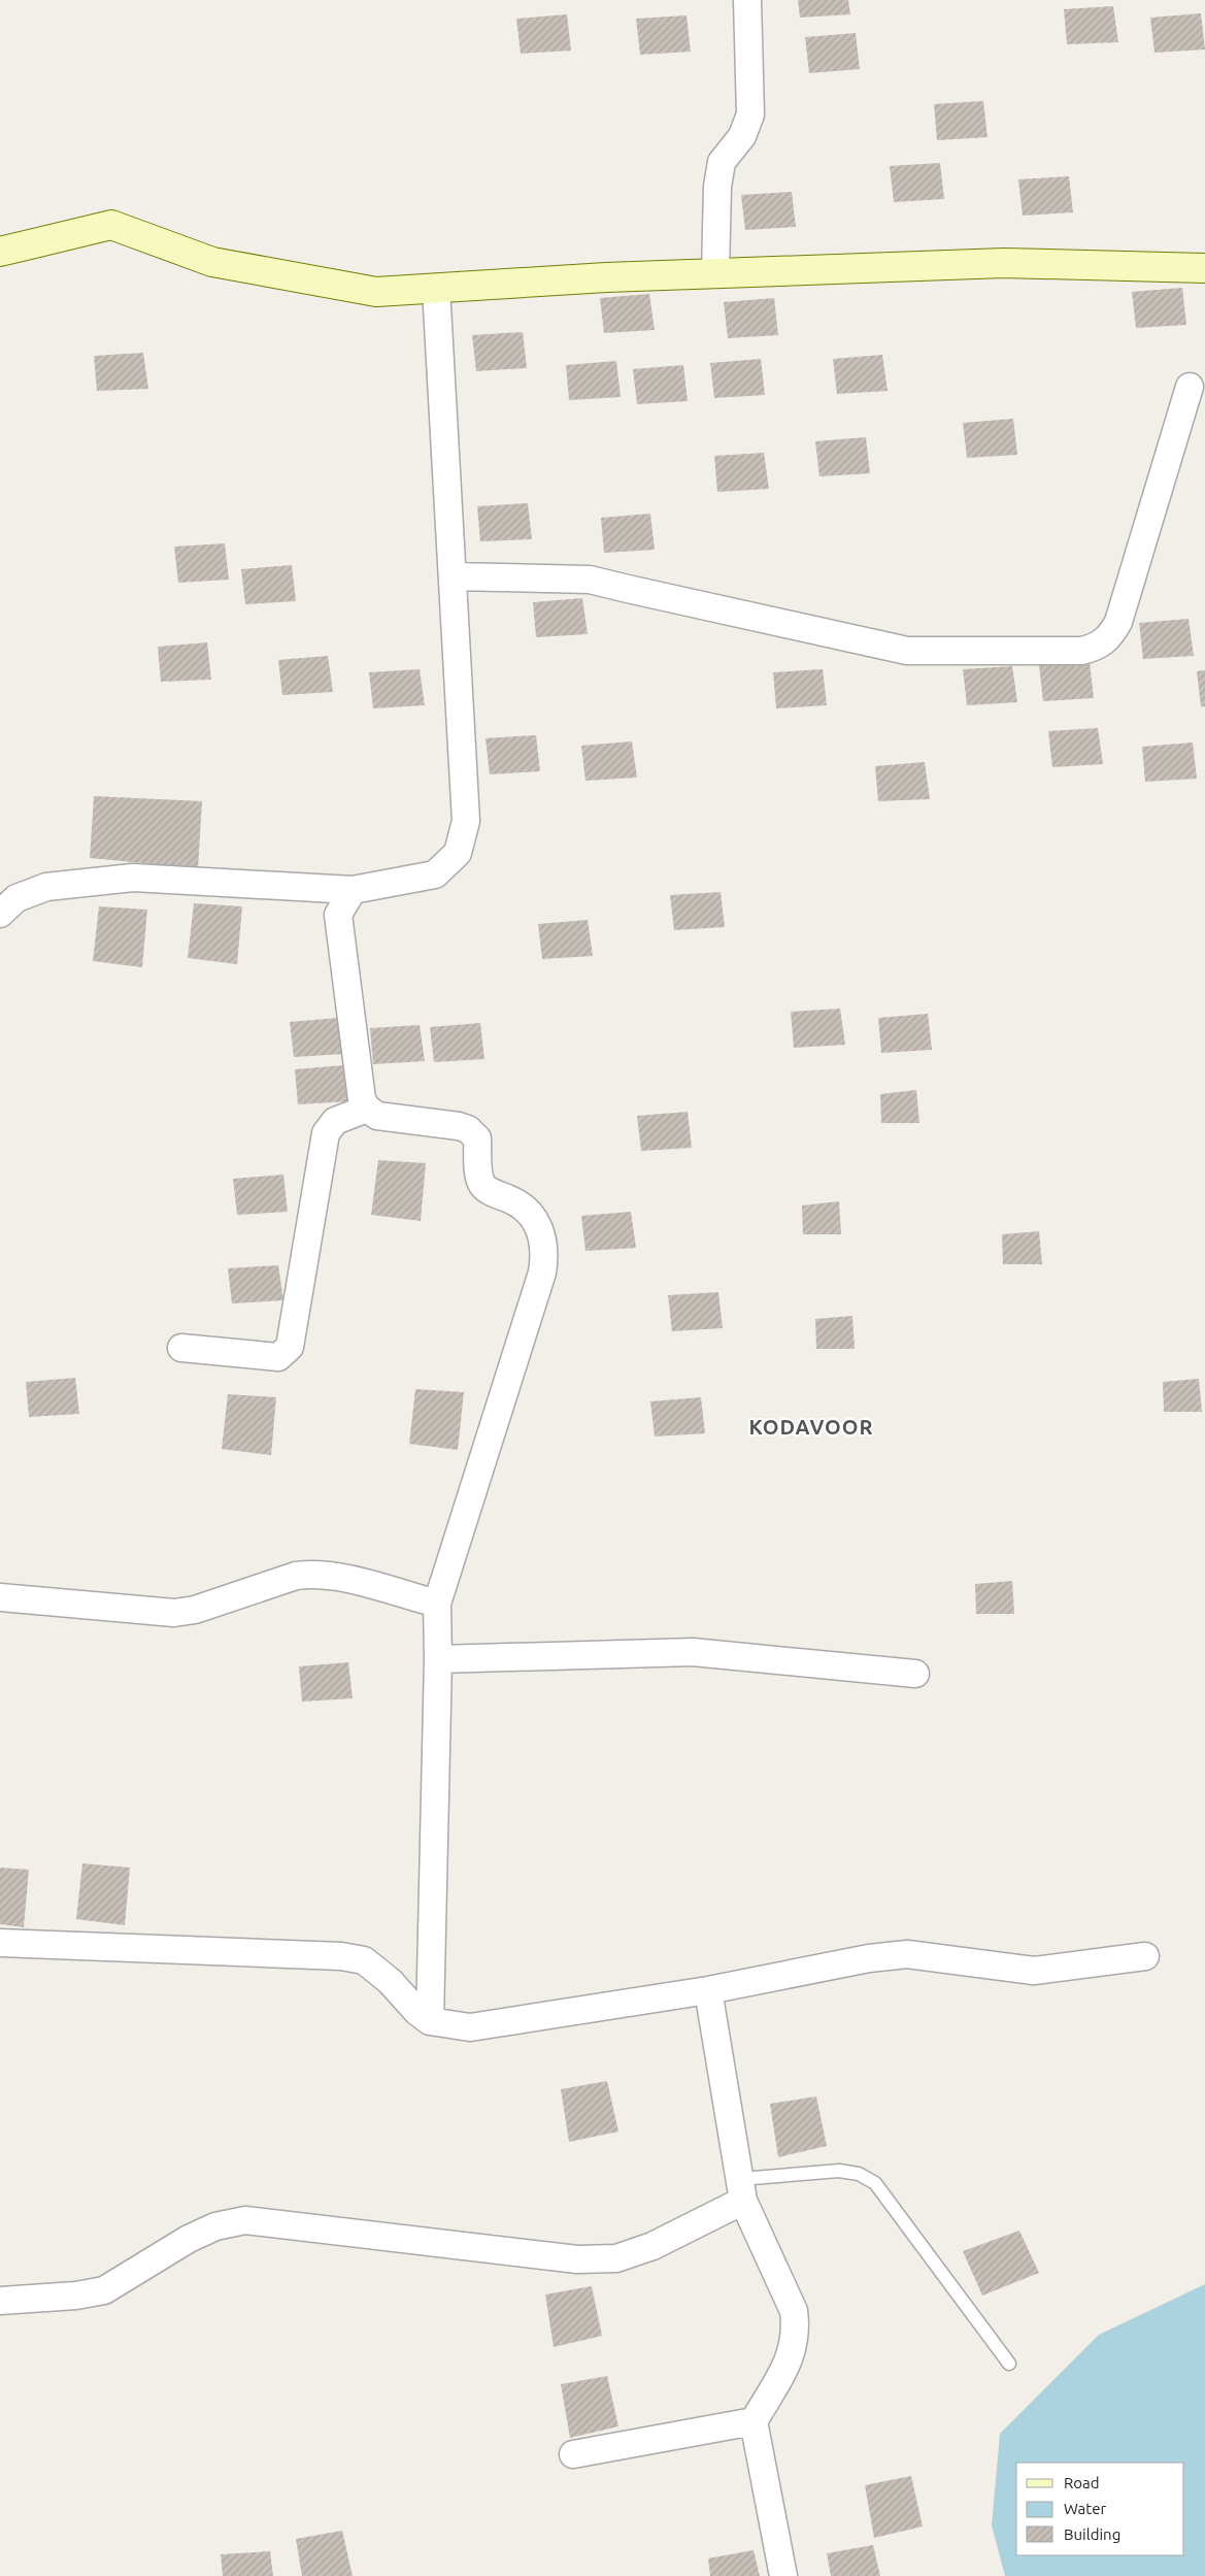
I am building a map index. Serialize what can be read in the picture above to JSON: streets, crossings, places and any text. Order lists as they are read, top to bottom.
{
  "districts": ["KODAVOOR"],
  "legend": ["Road", "Water", "Building"]
}
